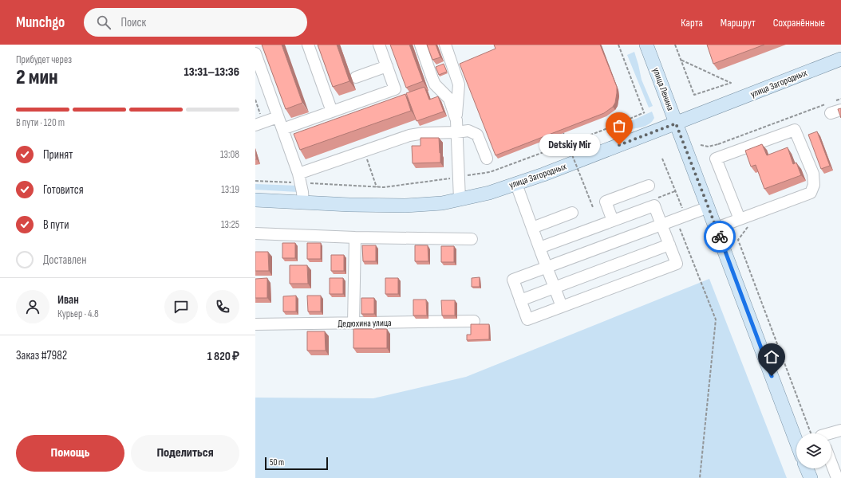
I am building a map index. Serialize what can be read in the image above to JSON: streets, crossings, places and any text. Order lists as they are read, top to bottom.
{
  "streets": {
    "main road": ["улица Загородных", "улица Ленина"],
    "lane": ["Дедюхина улица"]
  },
  "crossings": [
    ["улица Загородных", "улица Ленина"]
  ],
  "places": ["Detskiy Mir"],
  "scale_bar": "50 m",
  "page": {
    "header": "Munchgo",
    "search": "Поиск",
    "nav": ["Карта", "Маршрут", "Сохранённые"],
    "heading": ["2 мин", "Прибудет через", "13:31–13:36"],
    "panel": [
      "Иван",
      "Курьер · 4.8",
      "Заказ #7982",
      "1 820 ₽"
    ],
    "bar": "В пути · 120 m",
    "bubble": "Detskiy Mir",
    "list": [
      ["Принят", "13:08"],
      ["Готовится", "13:19"],
      ["В пути", "13:25"],
      "Доставлен"
    ],
    "buttons": ["Помощь", "Поделиться"],
    "scale": "50 m"
  }
}
